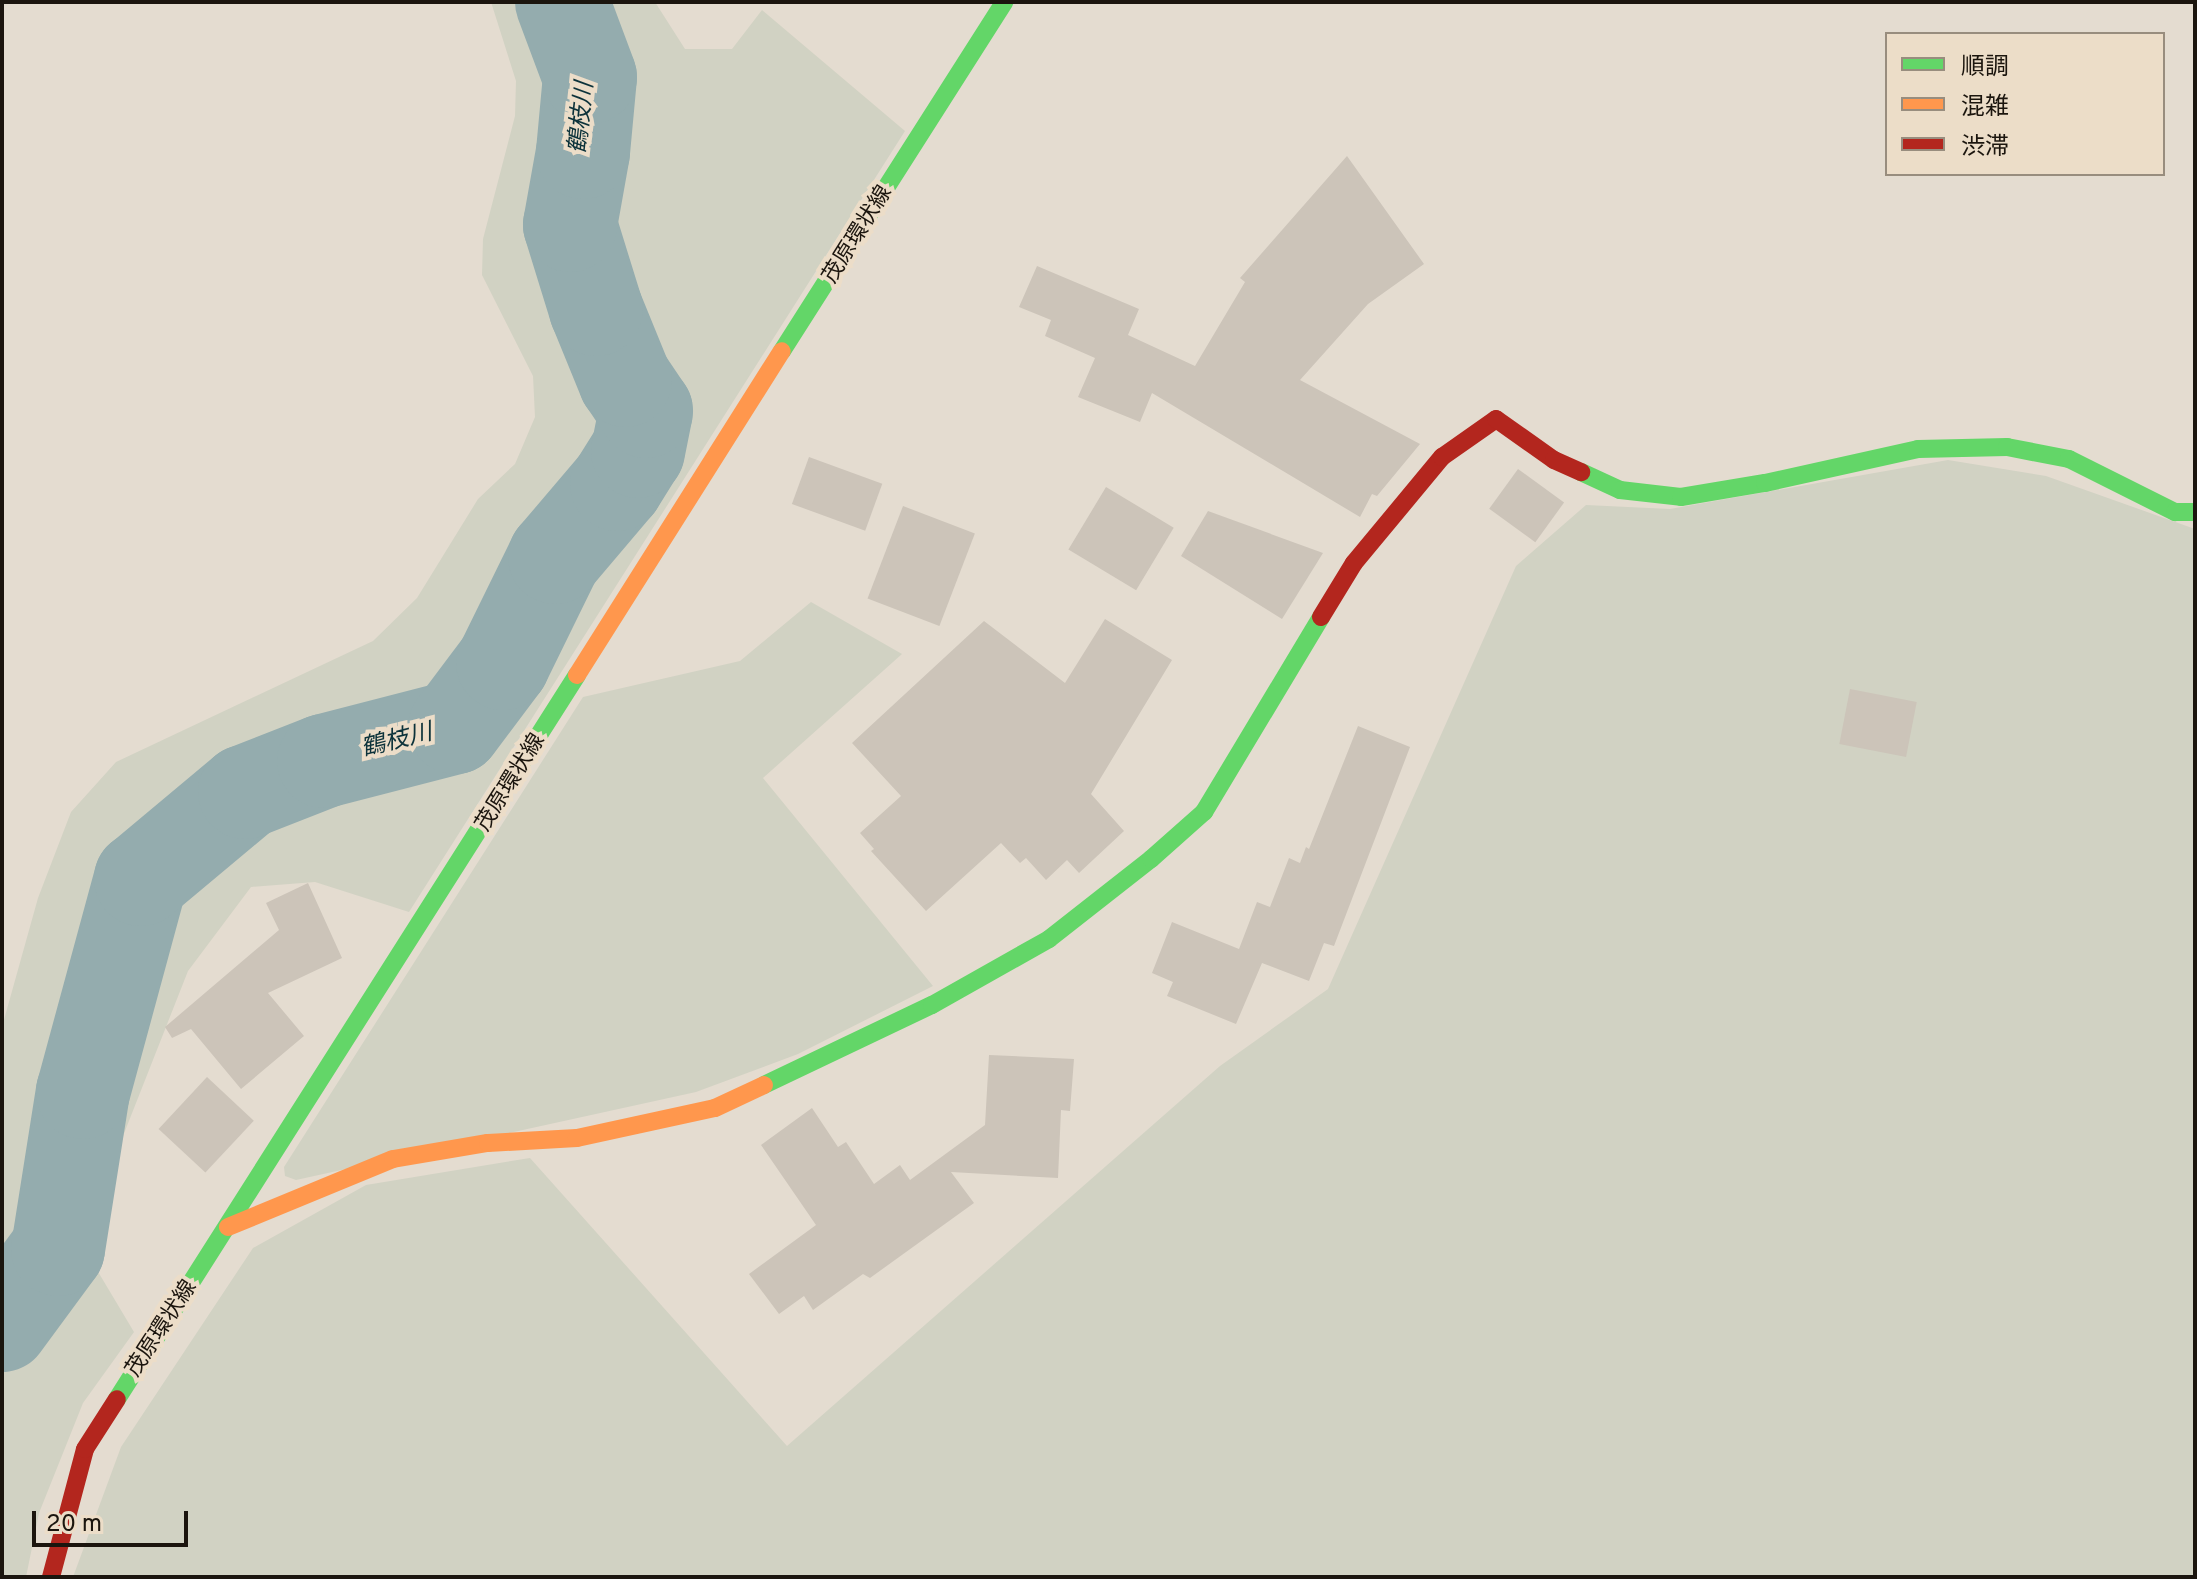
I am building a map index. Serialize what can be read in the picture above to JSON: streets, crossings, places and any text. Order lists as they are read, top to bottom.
{
  "streets": {
    "street": ["茂原環状線"]
  },
  "water": ["鶴枝川"],
  "legend": ["順調", "混雑", "渋滞"],
  "scale_bar": "20 m"
}
